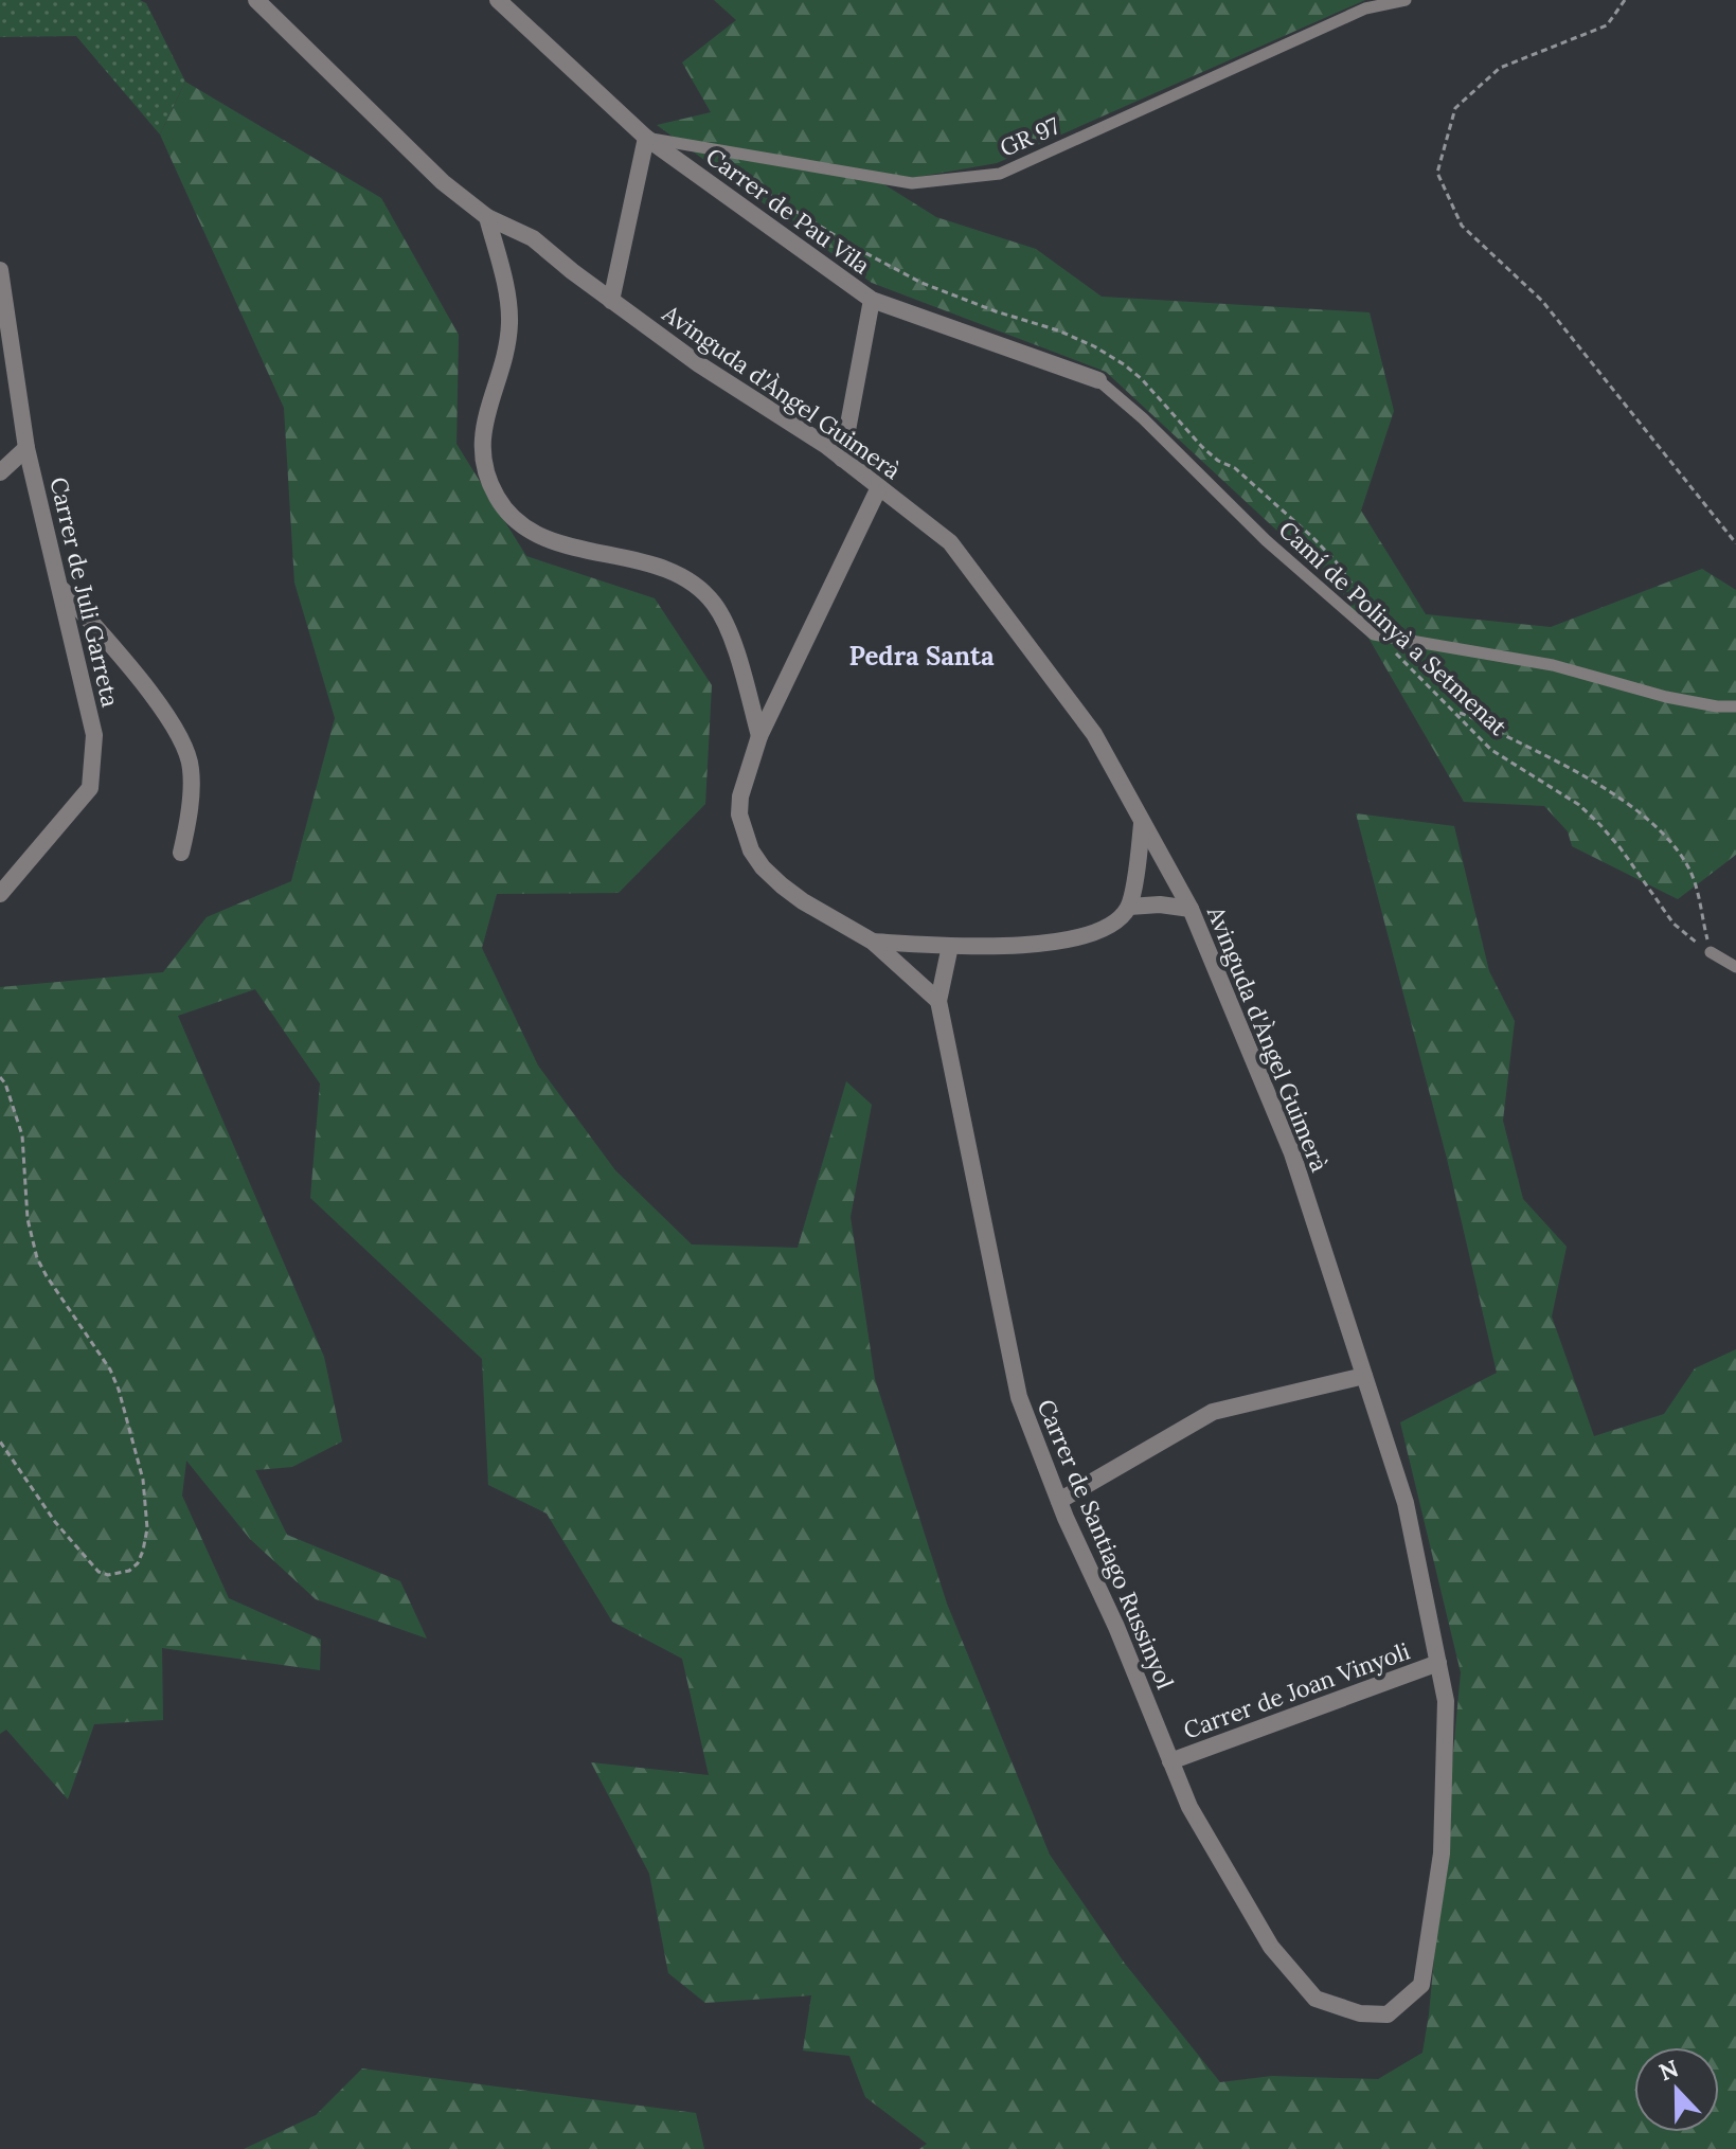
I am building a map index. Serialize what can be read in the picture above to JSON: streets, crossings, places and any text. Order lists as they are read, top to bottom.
{
  "streets": {
    "street": [
      "Carrer de Pau Vila",
      "Avinguda d'Àngel Guimerà",
      "Carrer de Juli Garreta",
      "Carrer de Santiago Russinyol",
      "Carrer de Joan Vinyoli"
    ],
    "lane": ["GR 97", "Camí de Polinyà a Setmenat"]
  },
  "crossings": [
    ["GR 97", "Carrer de Pau Vila"],
    ["Carrer de Pau Vila", "Camí de Polinyà a Setmenat"],
    ["Avinguda d'Àngel Guimerà", "Carrer de Santiago Russinyol"],
    ["Avinguda d'Àngel Guimerà", "Carrer de Joan Vinyoli"],
    ["Carrer de Santiago Russinyol", "Carrer de Joan Vinyoli"]
  ],
  "districts": ["Pedra Santa"],
  "north": "top"
}
